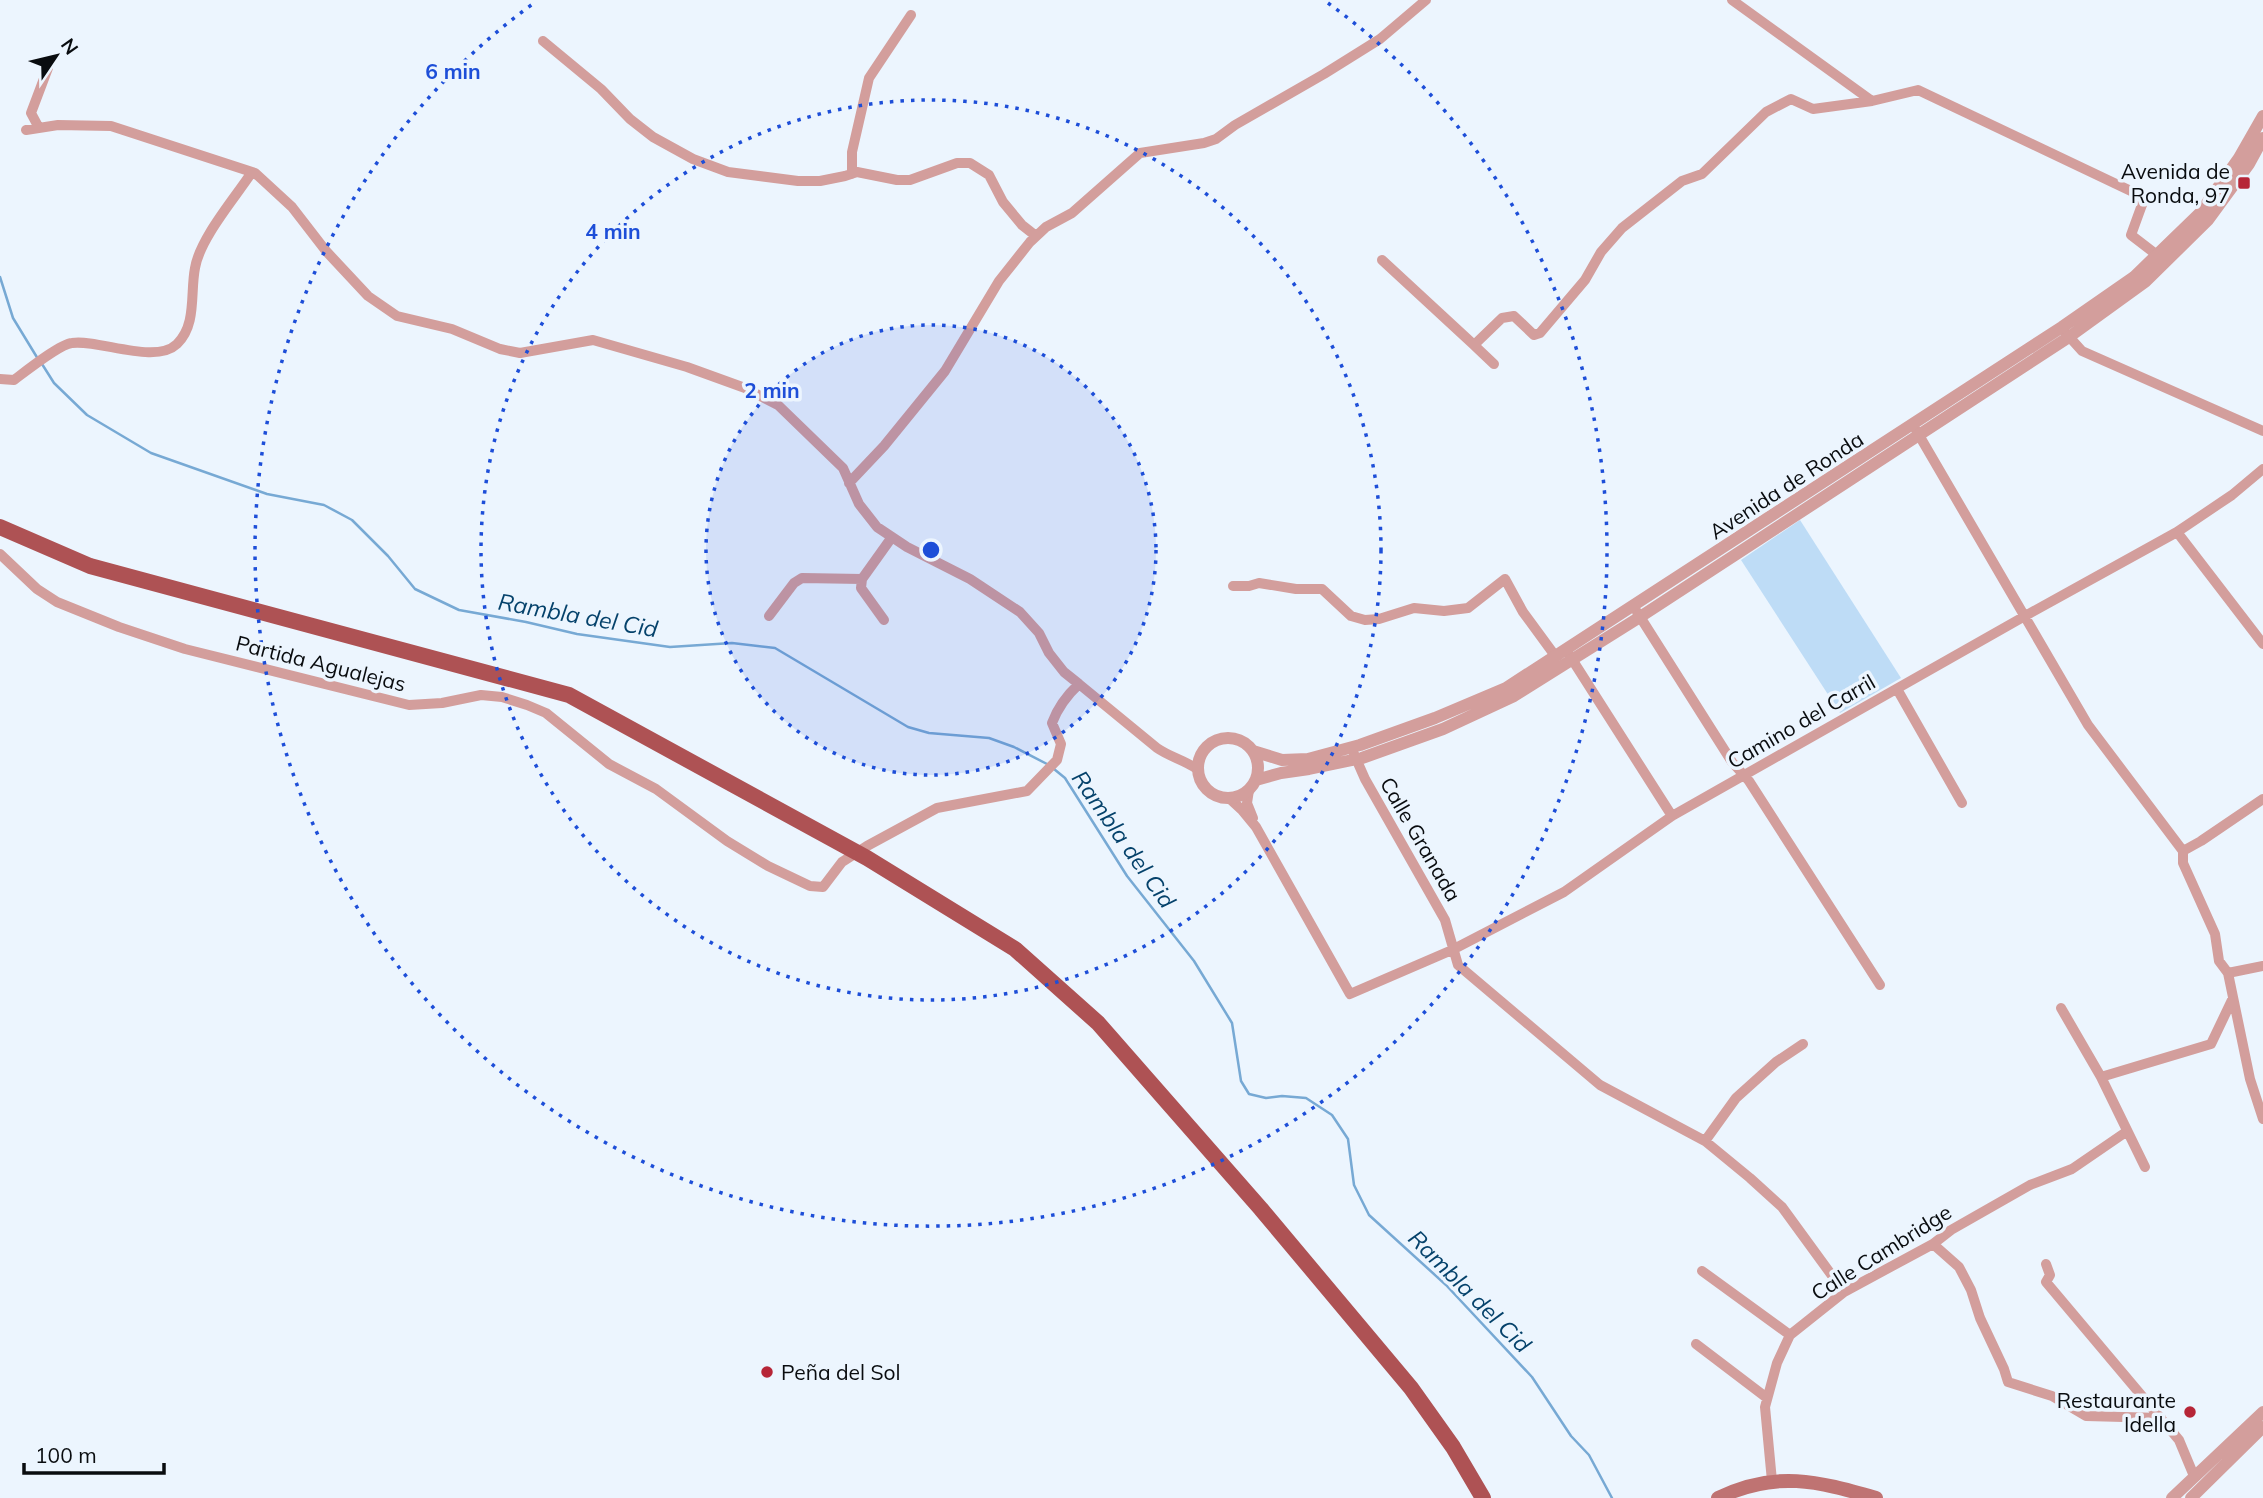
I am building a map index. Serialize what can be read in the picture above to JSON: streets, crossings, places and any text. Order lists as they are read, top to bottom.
{
  "streets": {
    "street": [
      "Avenida de Ronda",
      "Partida Agualejas",
      "Camino del Carril",
      "Calle Granada",
      "Calle Cambridge"
    ]
  },
  "crossings": [
    ["Avenida de Ronda", "Calle Granada"],
    ["Camino del Carril", "Calle Granada"]
  ],
  "water": ["Rambla del Cid"],
  "places": {
    "transit": ["Avenida de Ronda, 97"],
    "other": ["Peña del Sol", "Restaurante Idella"]
  },
  "scale_bar": "100 m",
  "north": "top right",
  "rings": ["6 min", "4 min", "2 min"]
}
